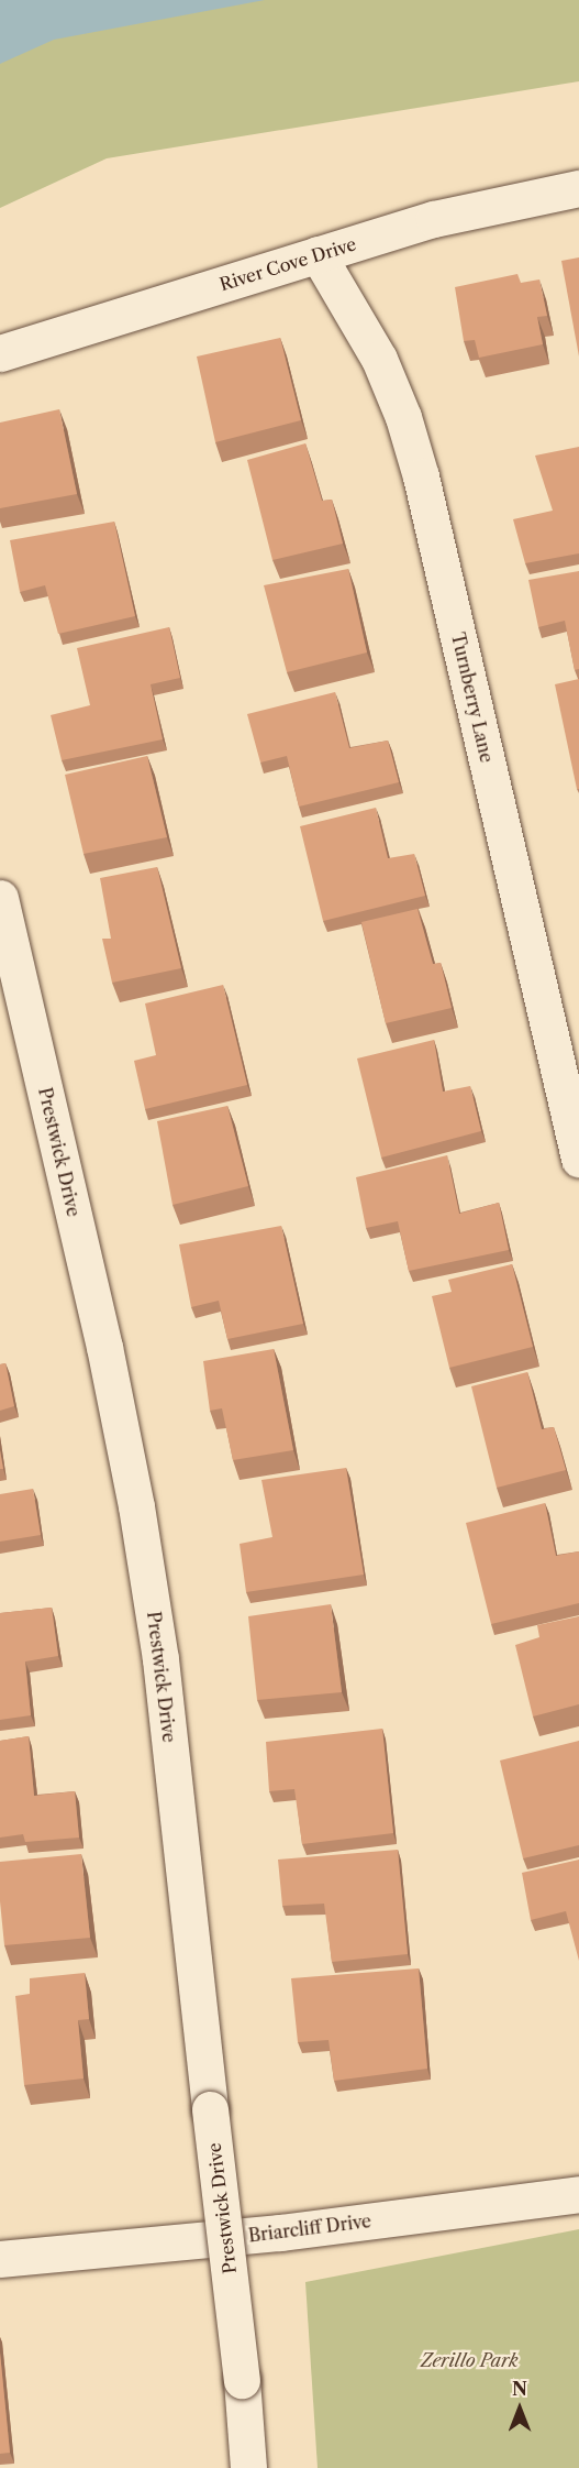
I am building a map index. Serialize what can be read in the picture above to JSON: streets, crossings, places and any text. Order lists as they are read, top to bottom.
{
  "streets": {
    "street": [
      "River Cove Drive",
      "Turnberry Lane",
      "Prestwick Drive",
      "Briarcliff Drive"
    ]
  },
  "crossings": [
    ["River Cove Drive", "Turnberry Lane"]
  ],
  "parks": ["Zerillo Park"],
  "north": "top"
}
